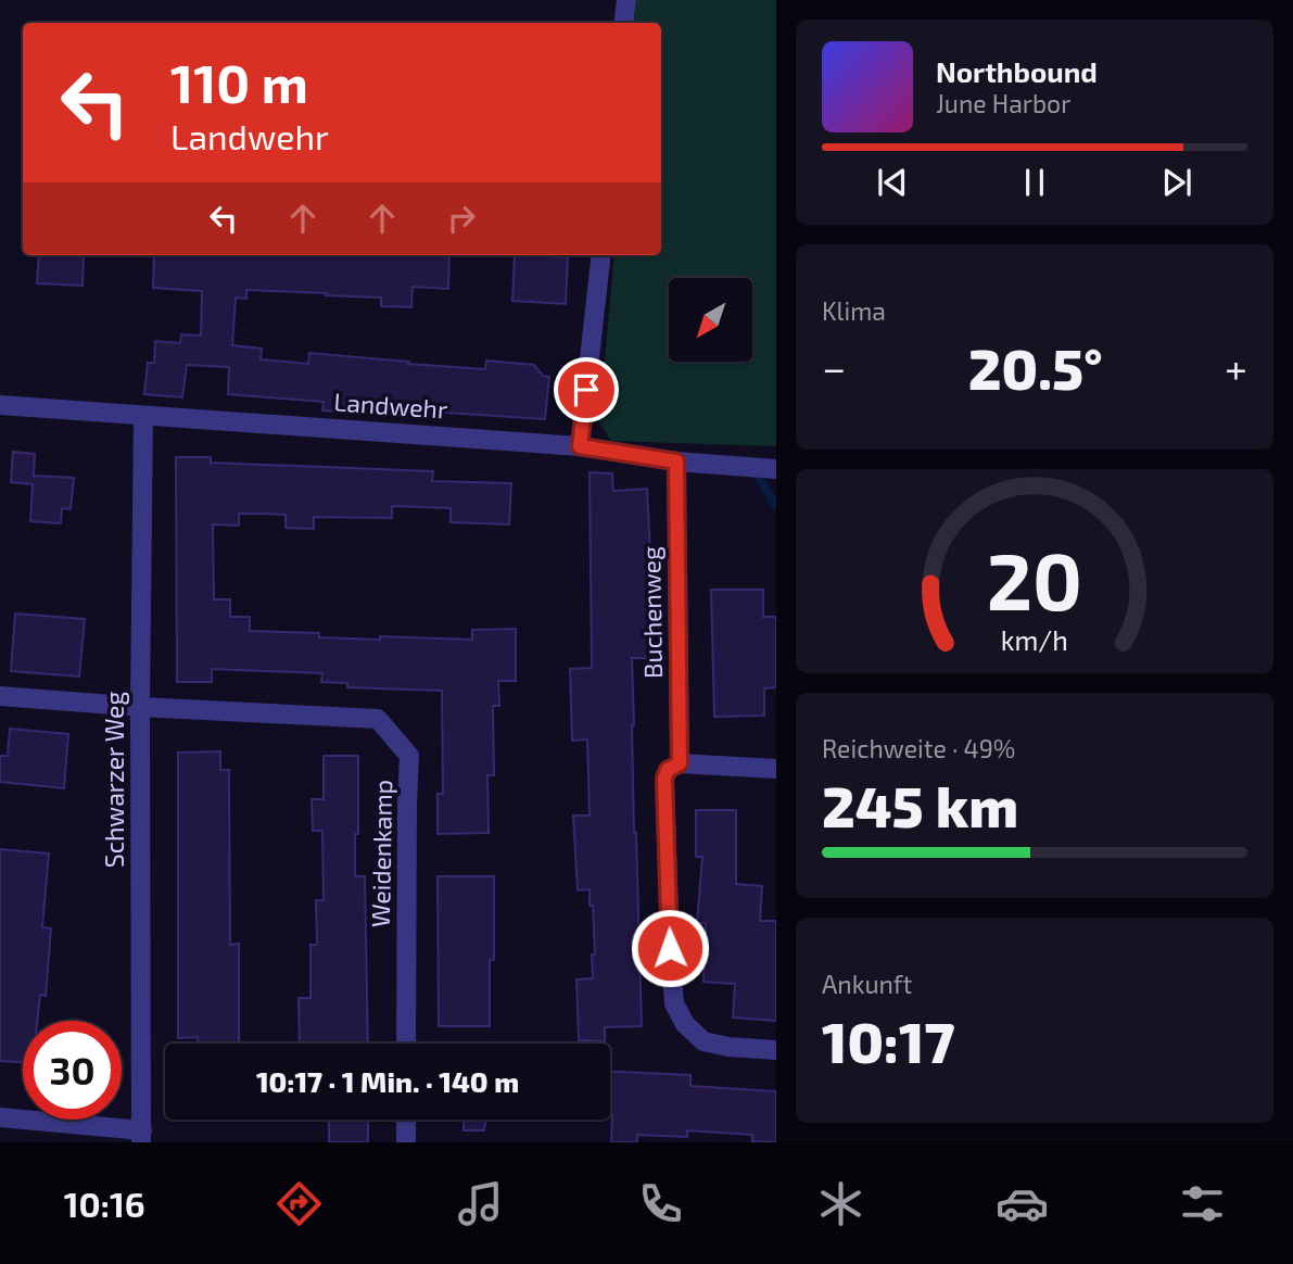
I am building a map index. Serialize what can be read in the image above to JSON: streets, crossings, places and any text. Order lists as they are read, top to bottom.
{
  "streets": {
    "street": [
      "Landwehr",
      "Buchenweg",
      "Schwarzer Weg",
      "Weidenkamp"
    ]
  },
  "crossings": [
    ["Landwehr", "Buchenweg"],
    ["Landwehr", "Schwarzer Weg"],
    ["Schwarzer Weg", "Weidenkamp"]
  ],
  "north": "bottom left",
  "page": {
    "turn": ["110 m", "Landwehr"],
    "song": ["Northbound", "June Harbor"],
    "tile": [
      "Klima",
      ["Reichweite · 49%", "245 km"],
      ["Ankunft", "10:17"]
    ],
    "heat": ["−", "20.5°", "+"],
    "limit": "30",
    "trip": "10:17 · 1 Min. · 140 m",
    "tabs": "10:16",
    "gauge": ["20", "km/h"]
  }
}
